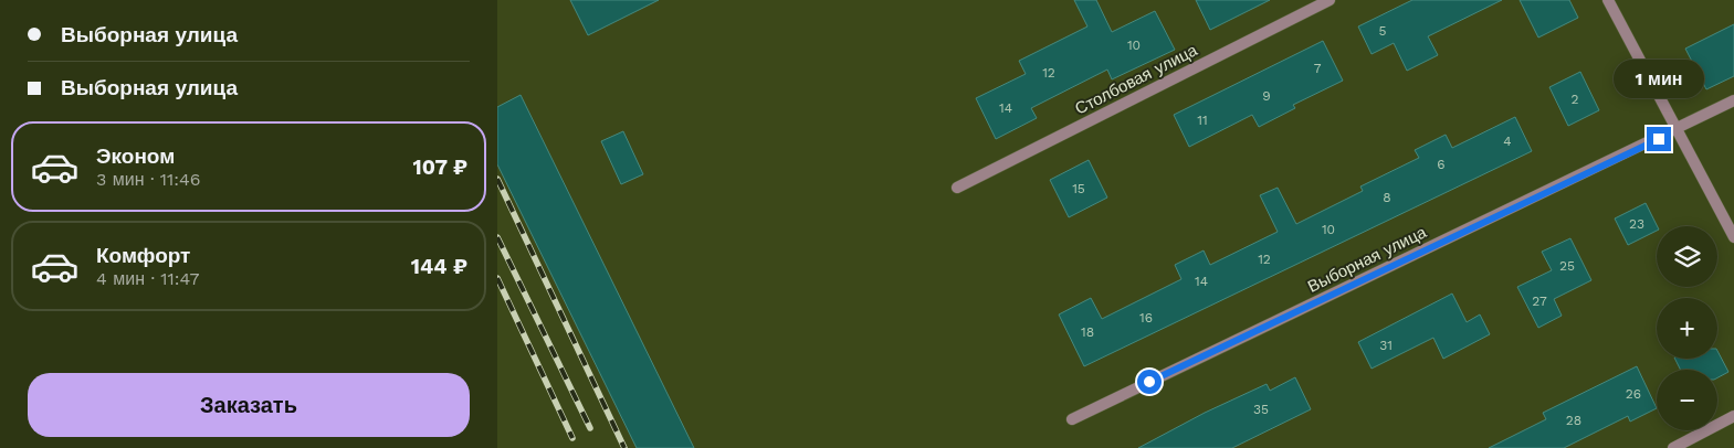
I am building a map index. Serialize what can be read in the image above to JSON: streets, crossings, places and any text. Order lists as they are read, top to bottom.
{
  "streets": {
    "street": ["Столбовая улица", "Выборная улица"]
  },
  "house_numbers": [
    "5",
    "10",
    "7",
    "12",
    "9",
    "2",
    "14",
    "11",
    "4",
    "6",
    "15",
    "8",
    "23",
    "10",
    "12",
    "25",
    "14",
    "27",
    "16",
    "18",
    "31",
    "26",
    "35",
    "28"
  ],
  "page": {
    "banner": ["Выборная улица", "Выборная улица"],
    "bubble": "1 мин",
    "list": [
      {
        "name": "Эконом",
        "note": "3 мин · 11:46",
        "value": "107 ₽"
      },
      {
        "name": "Комфорт",
        "note": "4 мин · 11:47",
        "value": "144 ₽"
      }
    ],
    "map_buttons": ["+", "−"],
    "buttons": "Заказать"
  }
}
